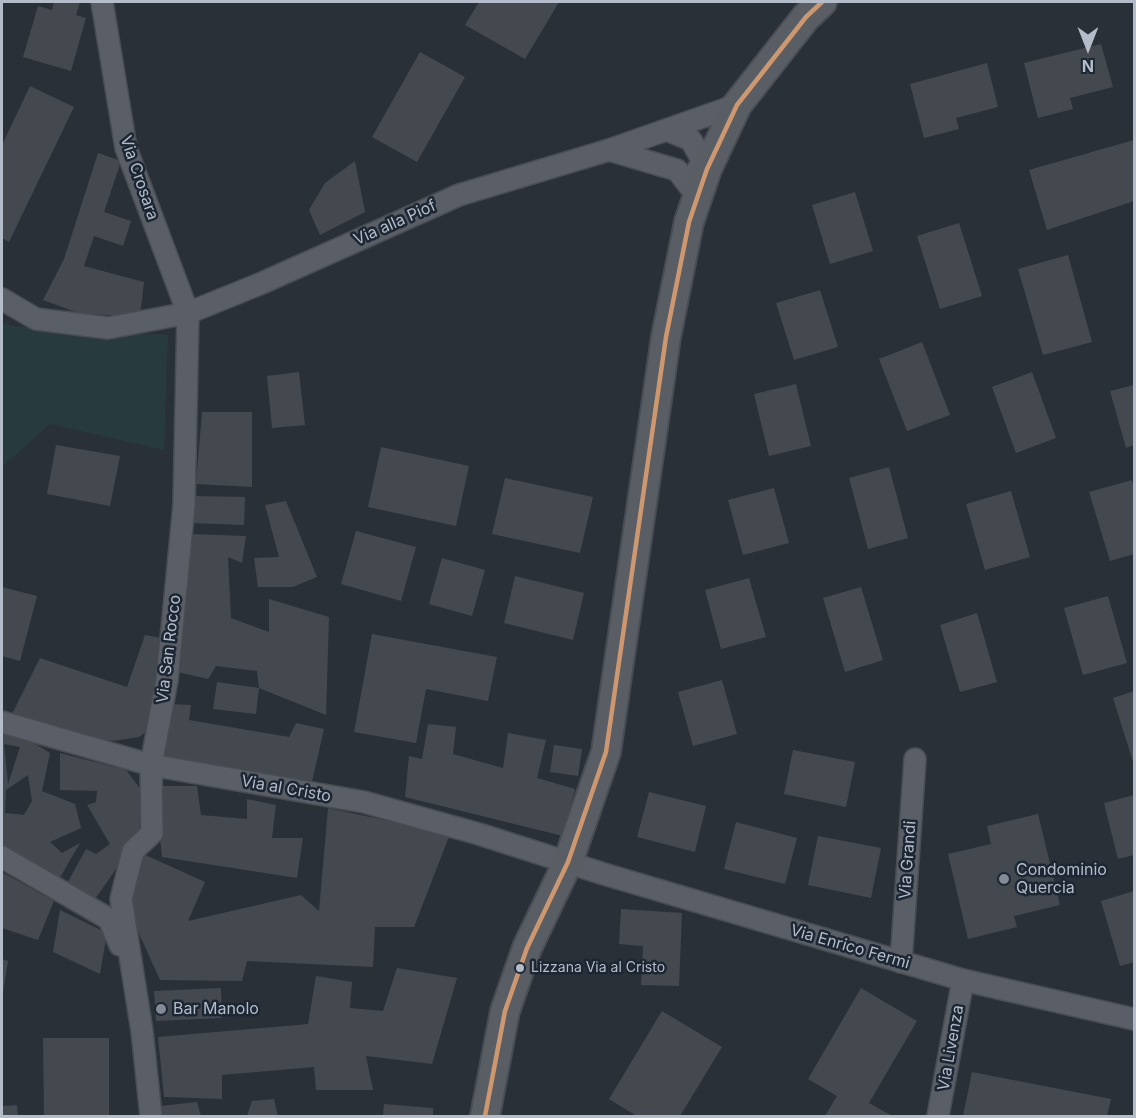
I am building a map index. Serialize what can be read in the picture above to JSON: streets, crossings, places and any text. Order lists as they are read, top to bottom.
{
  "streets": {
    "street": [
      "Via Crosara",
      "Via alla Piof",
      "Via San Rocco",
      "Via al Cristo",
      "Via Grandi",
      "Via Enrico Fermi",
      "Via Livenza"
    ]
  },
  "crossings": [
    ["Via Crosara", "Via alla Piof"],
    ["Via Crosara", "Via San Rocco"],
    ["Via alla Piof", "Via San Rocco"],
    ["Via San Rocco", "Via al Cristo"],
    ["Via al Cristo", "Via Enrico Fermi"],
    ["Via Grandi", "Via Enrico Fermi"],
    ["Via Enrico Fermi", "Via Livenza"]
  ],
  "places": ["Condominio Quercia", "Lizzana Via al Cristo", "Bar Manolo"],
  "north": "bottom"
}
